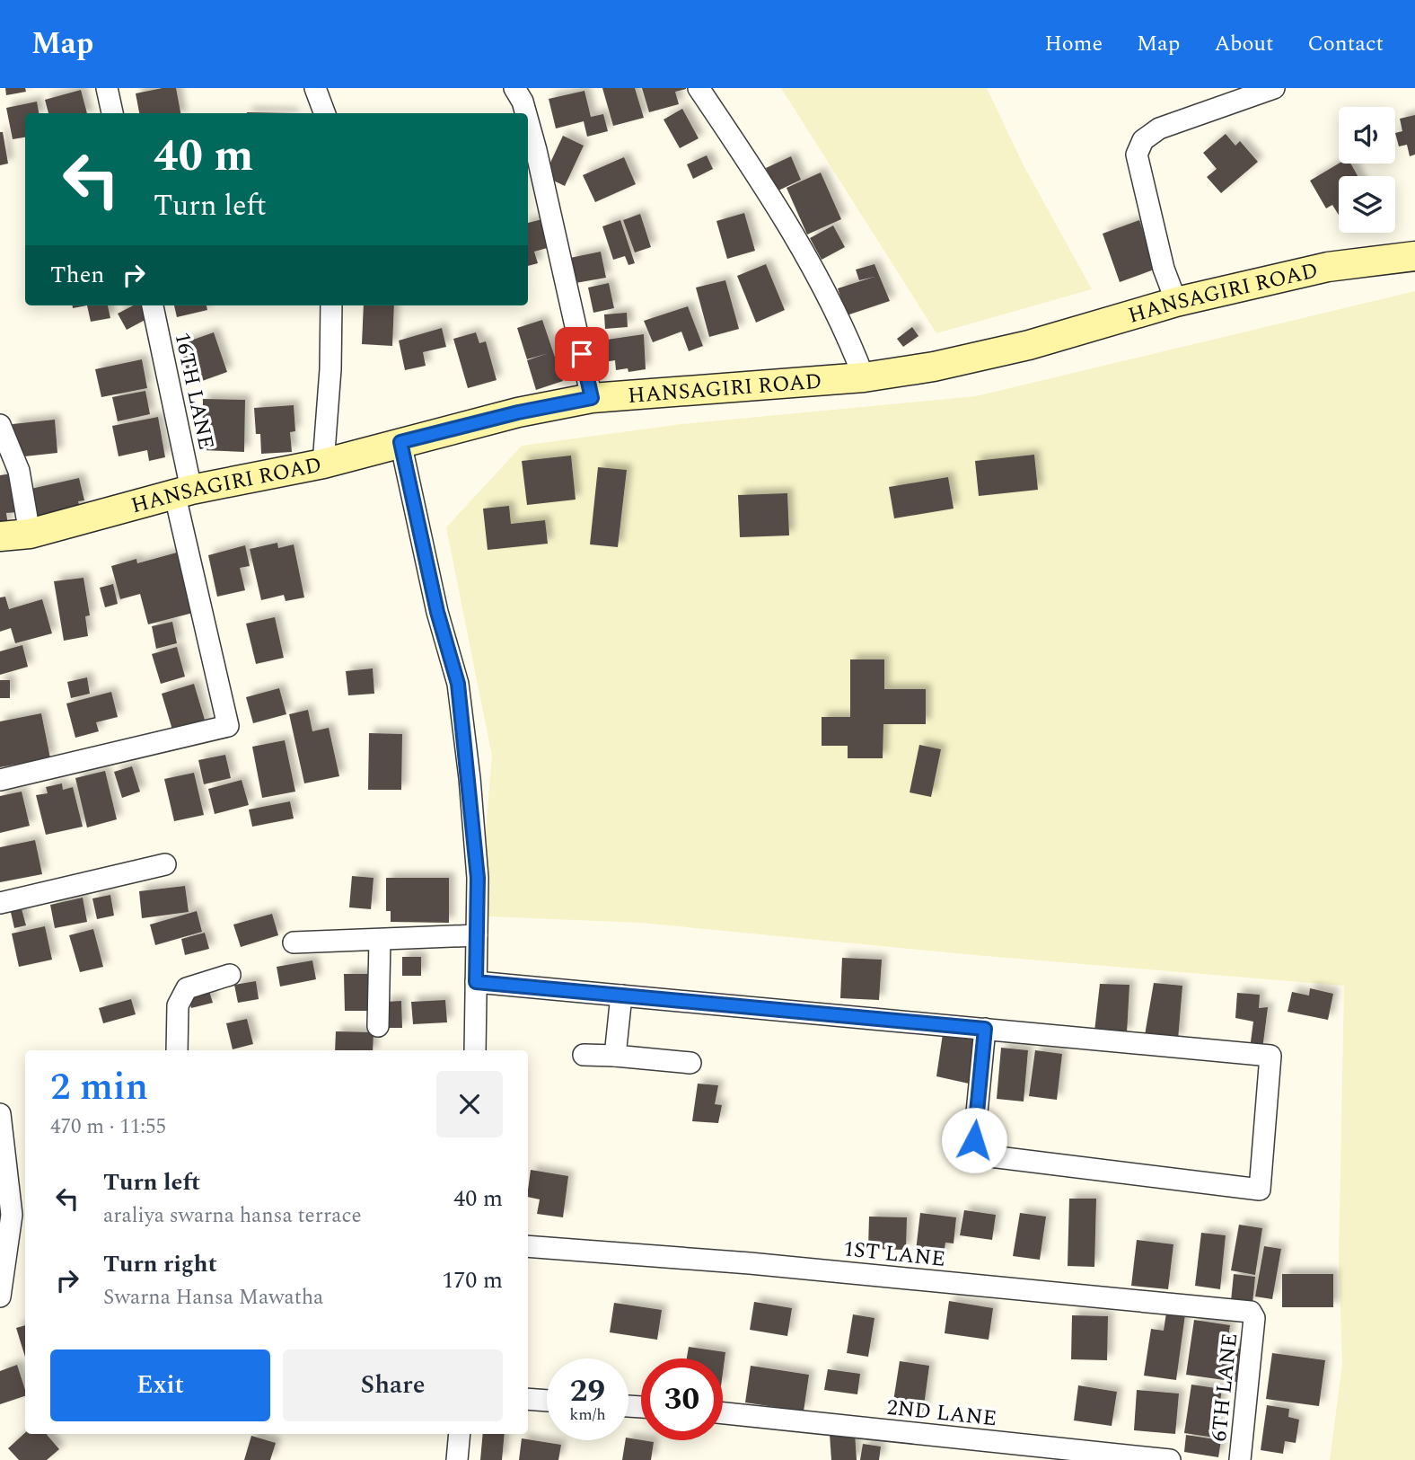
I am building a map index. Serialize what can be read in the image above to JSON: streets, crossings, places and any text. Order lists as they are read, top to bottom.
{
  "streets": {
    "street": [
      "HANSAGIRI ROAD",
      "16TH LANE",
      "1ST LANE",
      "6TH LANE",
      "2ND LANE"
    ]
  },
  "crossings": [
    ["HANSAGIRI ROAD", "16TH LANE"],
    ["1ST LANE", "6TH LANE"]
  ],
  "page": {
    "header": "Map",
    "nav": [
      "Home",
      "Map",
      "About",
      "Contact"
    ],
    "turn": ["40 m", "Turn left"],
    "then": "Then",
    "heading": ["2 min", "470 m · 11:55"],
    "list": [
      {
        "name": "Turn left",
        "note": "araliya swarna hansa terrace",
        "value": "40 m"
      },
      {
        "name": "Turn right",
        "note": "Swarna Hansa Mawatha",
        "value": "170 m"
      }
    ],
    "buttons": ["Exit", "Share"],
    "speed": "29 km/h",
    "limit": "30"
  }
}
